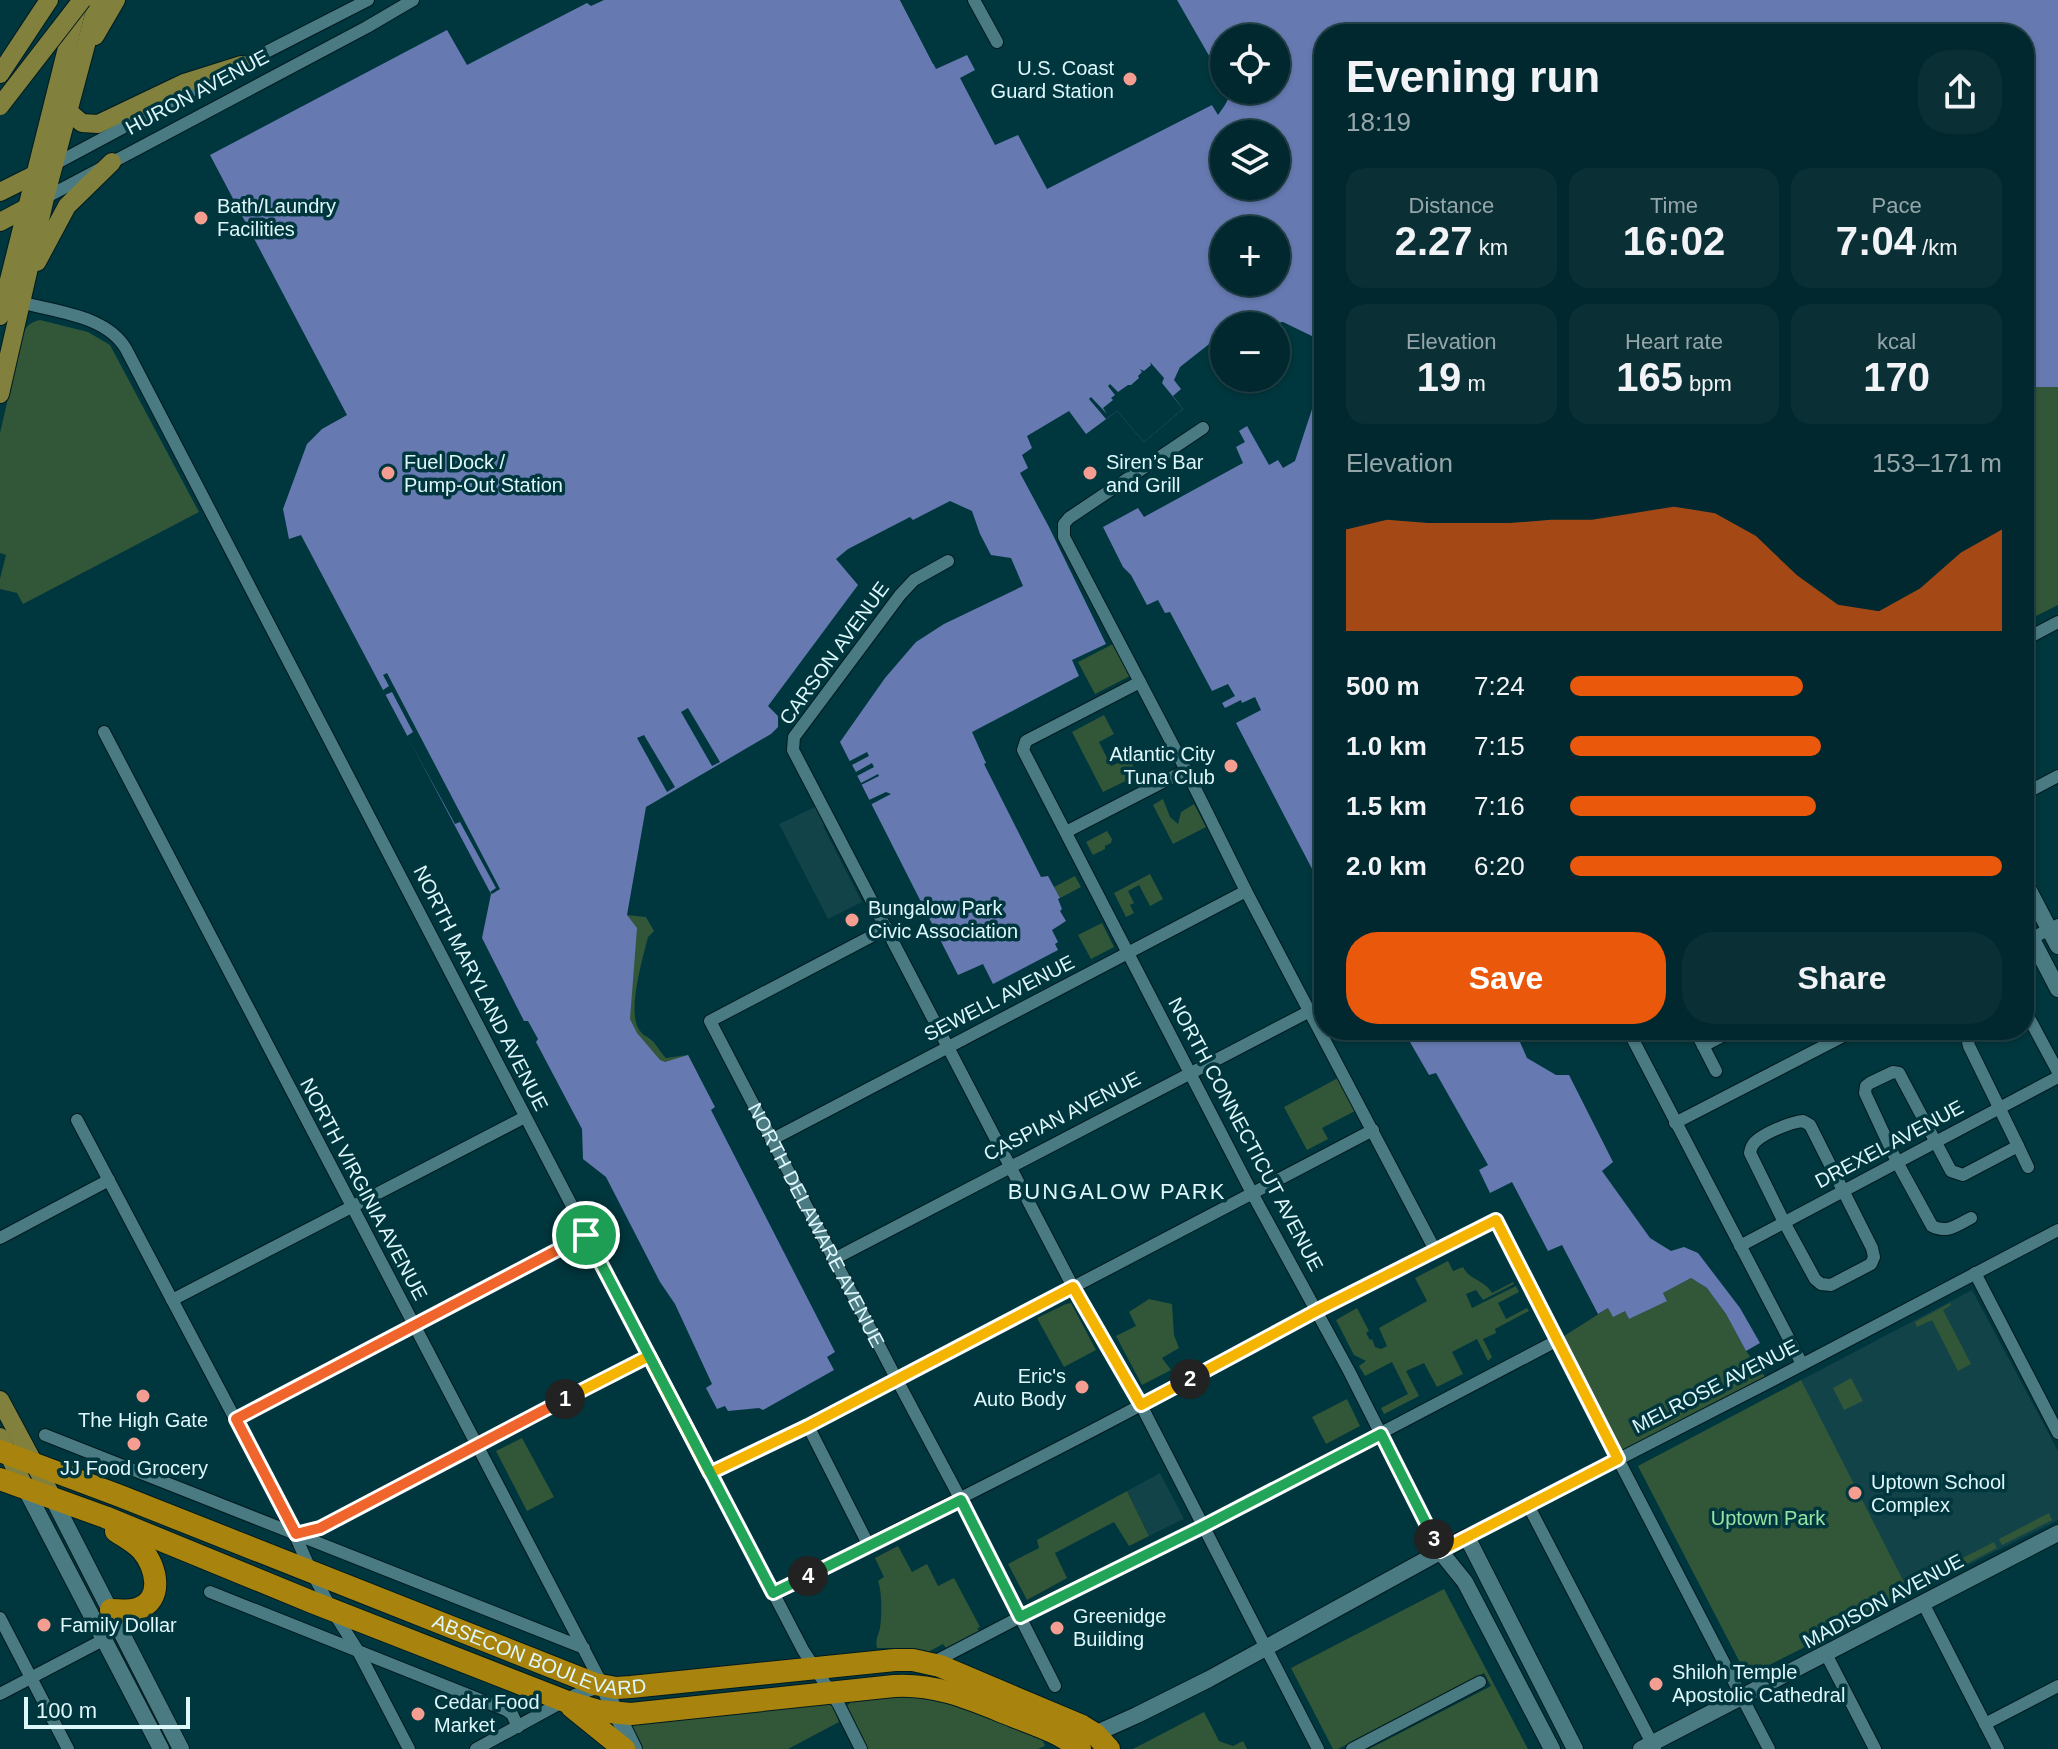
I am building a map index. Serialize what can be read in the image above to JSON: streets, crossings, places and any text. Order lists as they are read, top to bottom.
{
  "streets": {
    "highway": ["ABSECON BOULEVARD"],
    "main road": ["HURON AVENUE"],
    "street": [
      "CARSON AVENUE",
      "NORTH MARYLAND AVENUE",
      "SEWELL AVENUE",
      "CASPIAN AVENUE",
      "NORTH CONNECTICUT AVENUE",
      "DREXEL AVENUE",
      "NORTH VIRGINIA AVENUE",
      "NORTH DELAWARE AVENUE",
      "MELROSE AVENUE",
      "MADISON AVENUE"
    ]
  },
  "crossings": [
    ["CARSON AVENUE", "NORTH DELAWARE AVENUE"],
    ["NORTH MARYLAND AVENUE", "ABSECON BOULEVARD"],
    ["SEWELL AVENUE", "NORTH CONNECTICUT AVENUE"],
    ["SEWELL AVENUE", "NORTH DELAWARE AVENUE"],
    ["CASPIAN AVENUE", "NORTH CONNECTICUT AVENUE"],
    ["CASPIAN AVENUE", "NORTH DELAWARE AVENUE"],
    ["NORTH CONNECTICUT AVENUE", "MELROSE AVENUE"],
    ["NORTH VIRGINIA AVENUE", "ABSECON BOULEVARD"],
    ["MELROSE AVENUE", "ABSECON BOULEVARD"]
  ],
  "districts": ["BUNGALOW PARK"],
  "parks": ["Uptown Park"],
  "places": [
    "U.S. Coast Guard Station",
    "Bath/Laundry Facilities",
    "Fuel Dock / Pump-Out Station",
    "Siren’s Bar and Grill",
    "Atlantic City Tuna Club",
    "Bungalow Park Civic Association",
    "Eric's Auto Body",
    "The High Gate",
    "JJ Food Grocery",
    "Uptown School Complex",
    "Family Dollar",
    "Greenidge Building",
    "Shiloh Temple Apostolic Cathedral",
    "Cedar Food Market"
  ],
  "scale_bar": "100 m",
  "page": {
    "map_buttons": ["+", "−"],
    "heading": ["Evening run", "18:19"],
    "stats": [
      ["Distance", "2.27 km"],
      ["Time", "16:02"],
      ["Pace", "7:04 /km"],
      ["Elevation", "19 m"],
      ["Heart rate", "165 bpm"],
      ["kcal", "170"]
    ],
    "chart": ["Elevation", "153–171 m"],
    "list": [
      {
        "name": "500 m",
        "note": "7:24"
      },
      {
        "name": "1.0 km",
        "note": "7:15"
      },
      {
        "name": "1.5 km",
        "note": "7:16"
      },
      {
        "name": "2.0 km",
        "note": "6:20"
      }
    ],
    "buttons": ["Save", "Share"],
    "pins": [
      "2",
      "1",
      "3",
      "4"
    ],
    "scale": "100 m"
  }
}
